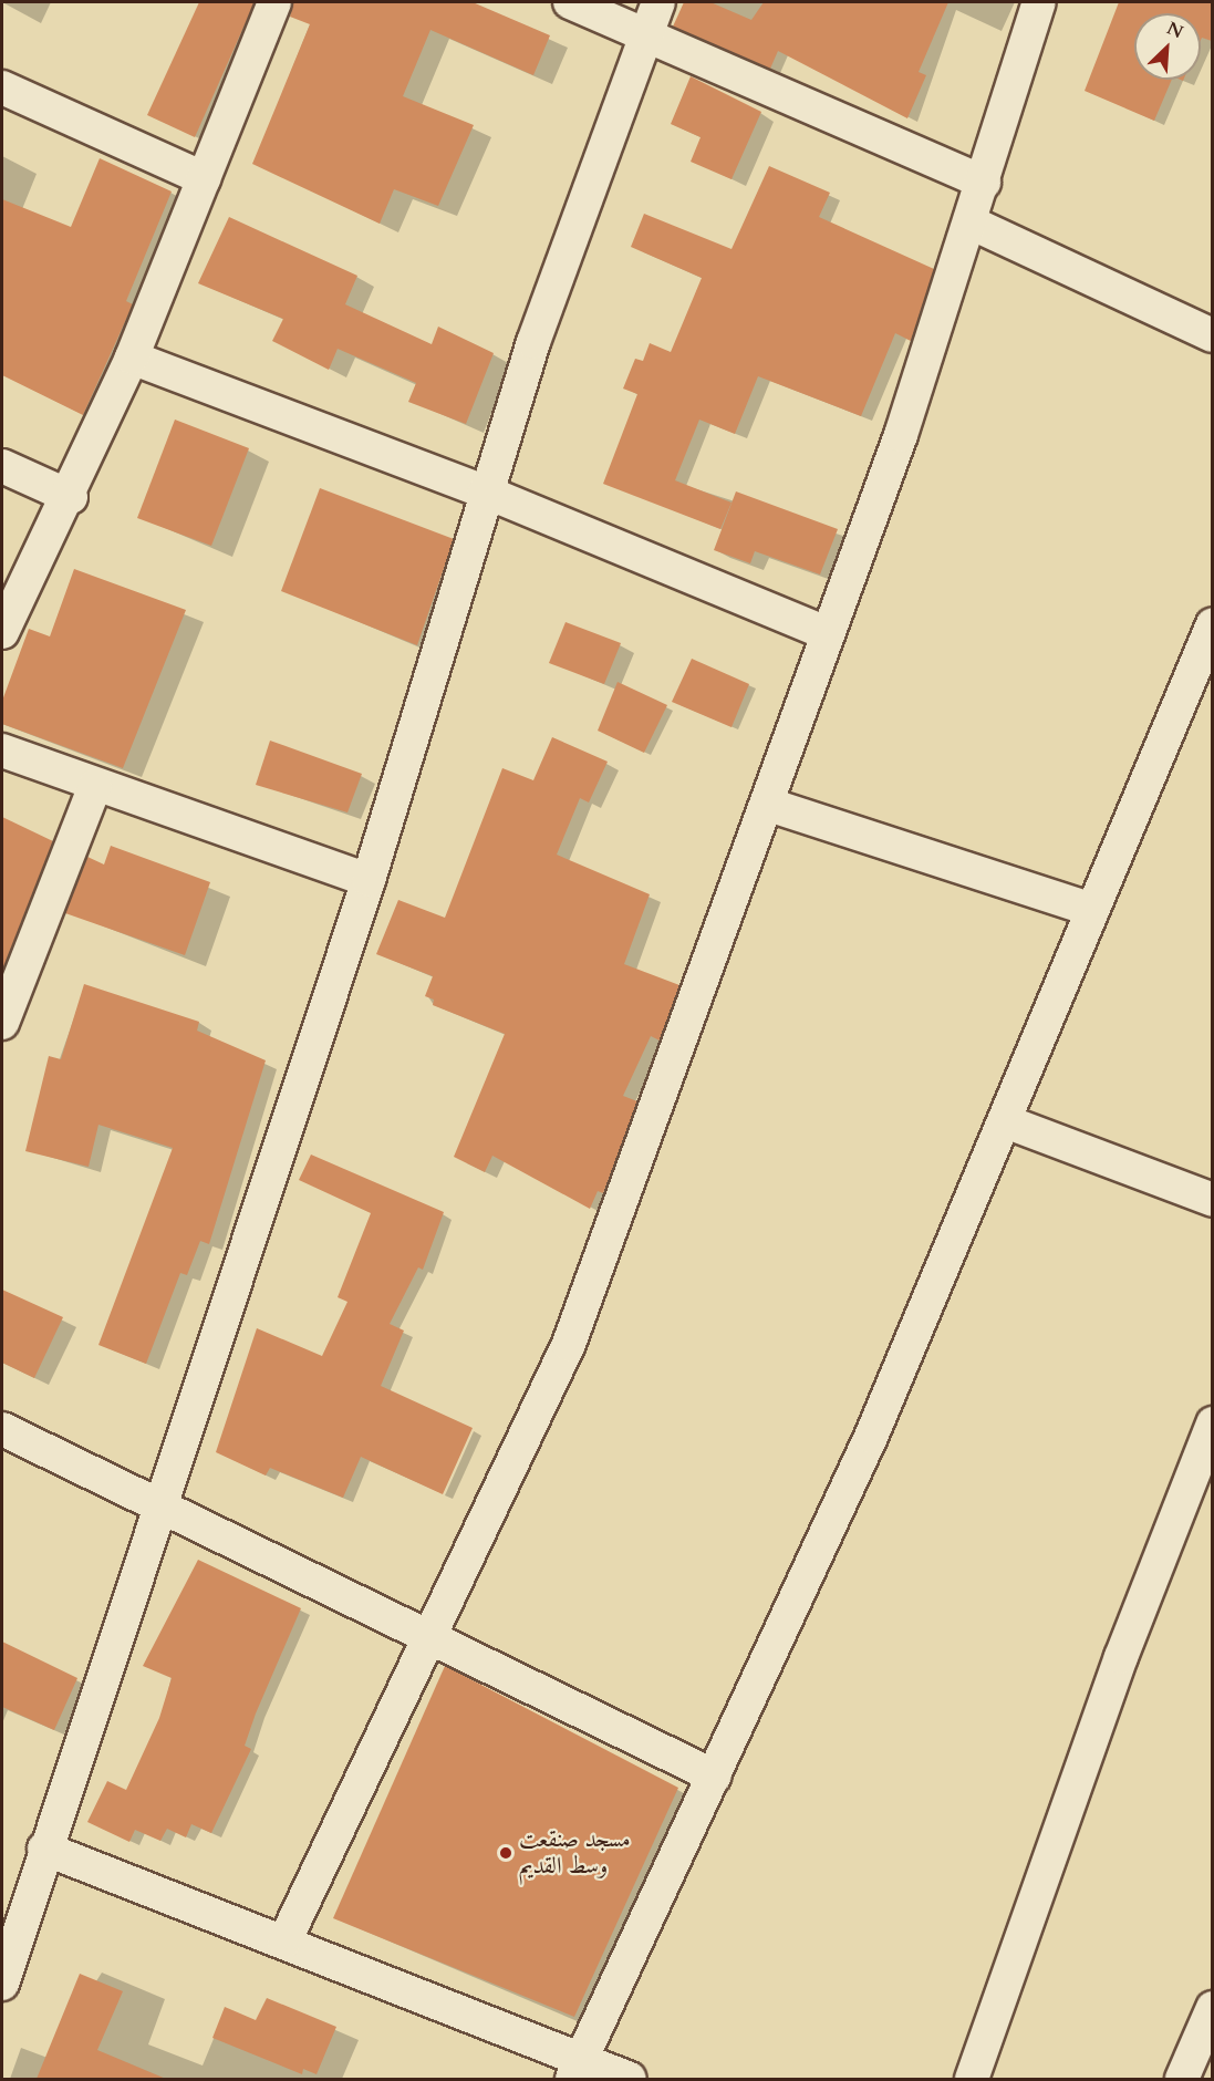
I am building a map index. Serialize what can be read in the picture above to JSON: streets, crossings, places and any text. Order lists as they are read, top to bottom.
{
  "places": ["مسجد صنقعت وسط القديم"],
  "north": "top right"
}
